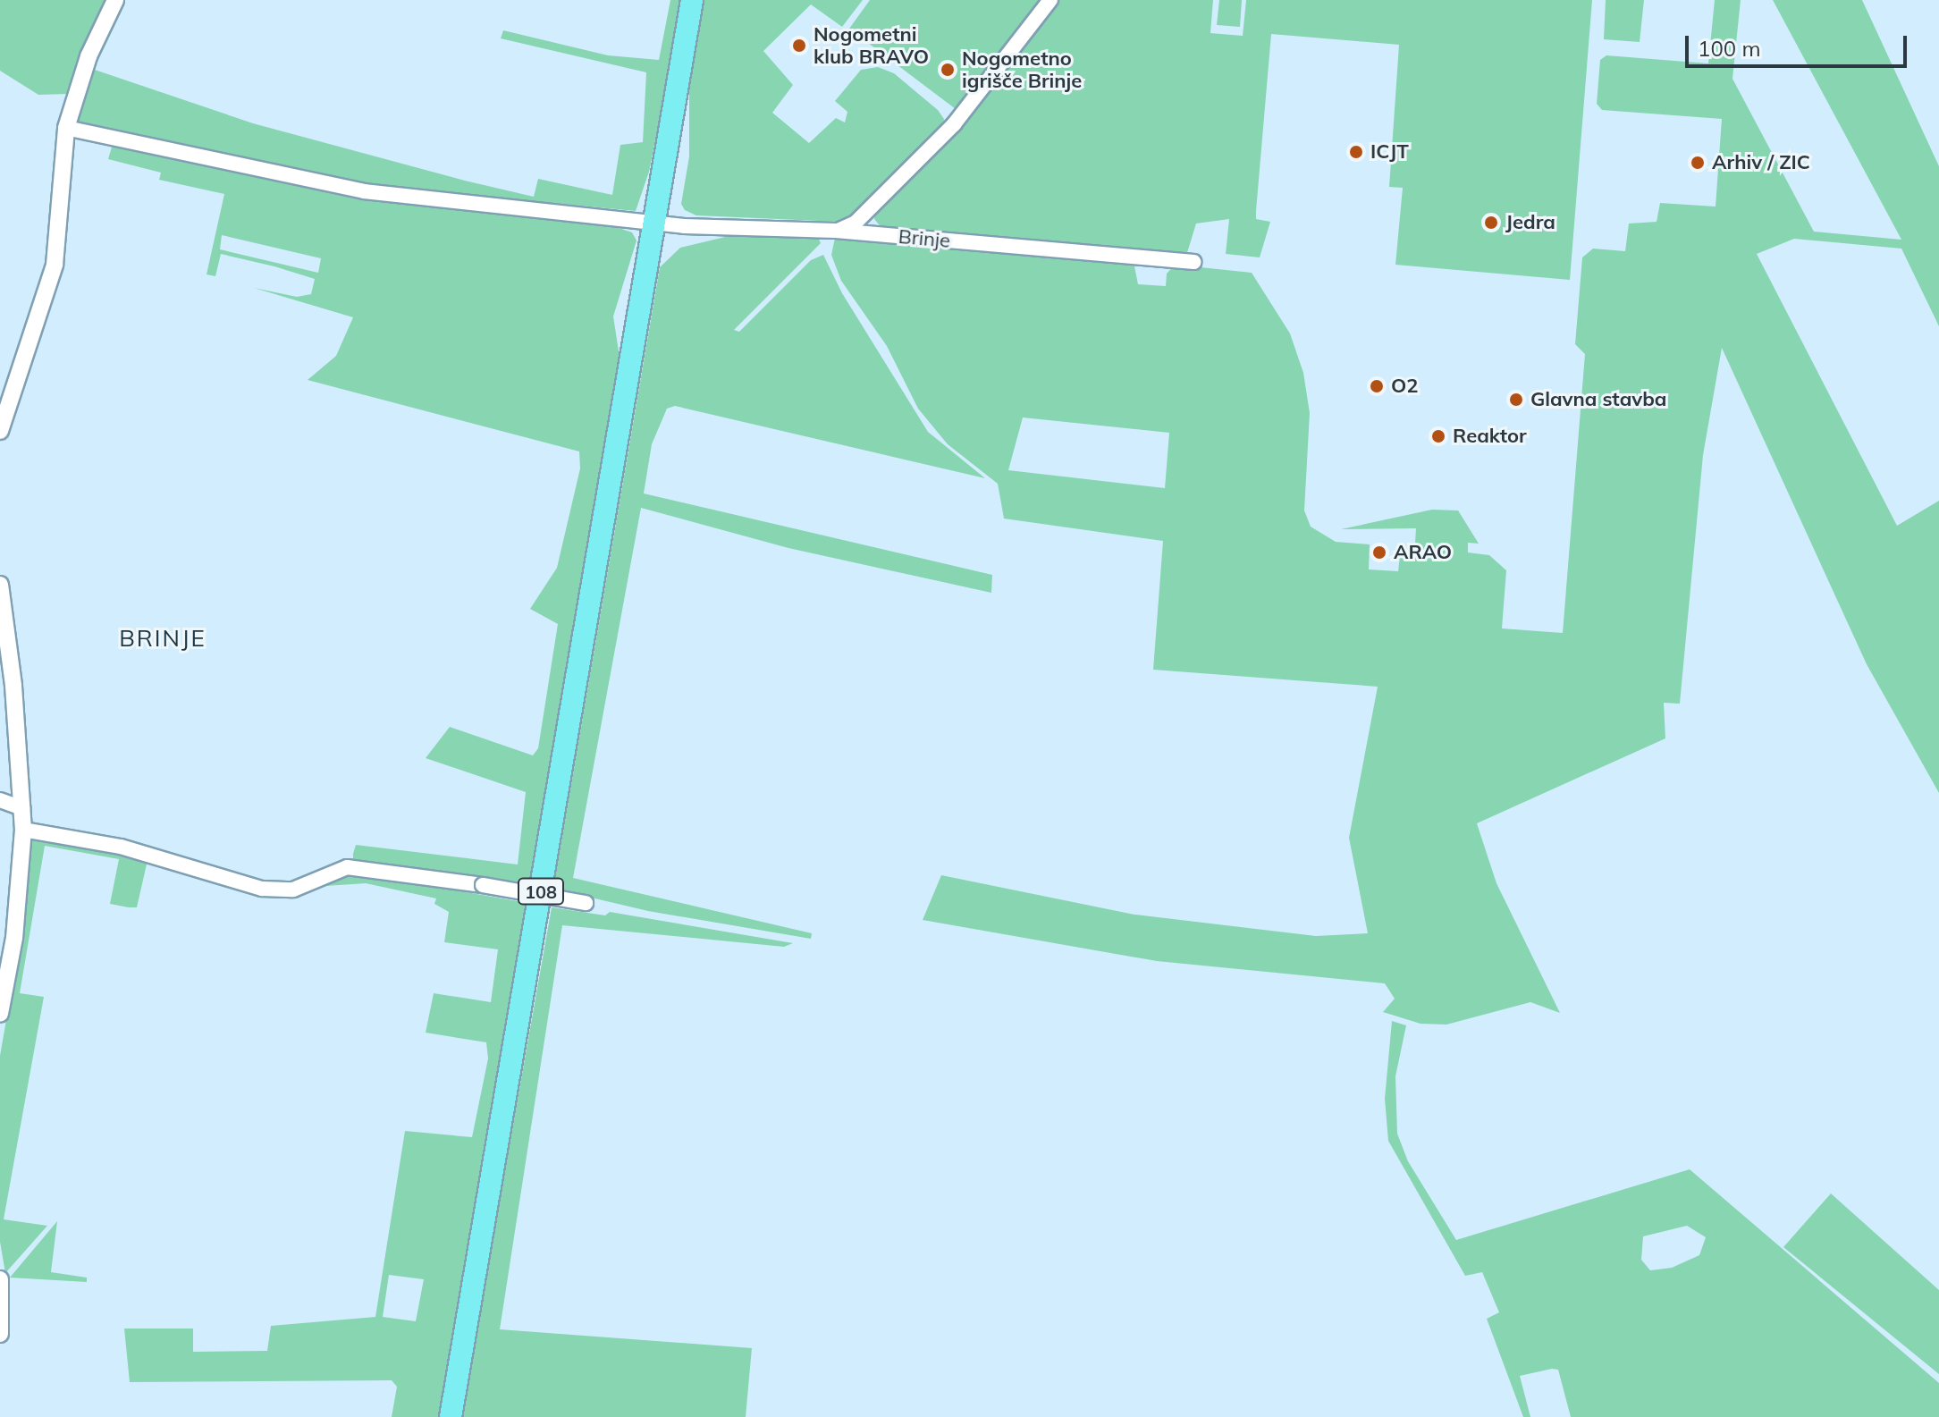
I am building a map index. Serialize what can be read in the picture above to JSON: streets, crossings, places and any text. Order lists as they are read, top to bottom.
{
  "streets": {
    "main road": ["108"],
    "street": ["Brinje"]
  },
  "crossings": [
    ["Brinje", "108"]
  ],
  "districts": ["BRINJE"],
  "places": [
    "Nogometni klub BRAVO",
    "Nogometno igrišče Brinje",
    "ICJT",
    "Arhiv / ZIC",
    "Jedra",
    "O2",
    "Glavna stavba",
    "Reaktor",
    "ARAO"
  ],
  "scale_bar": "100 m"
}
